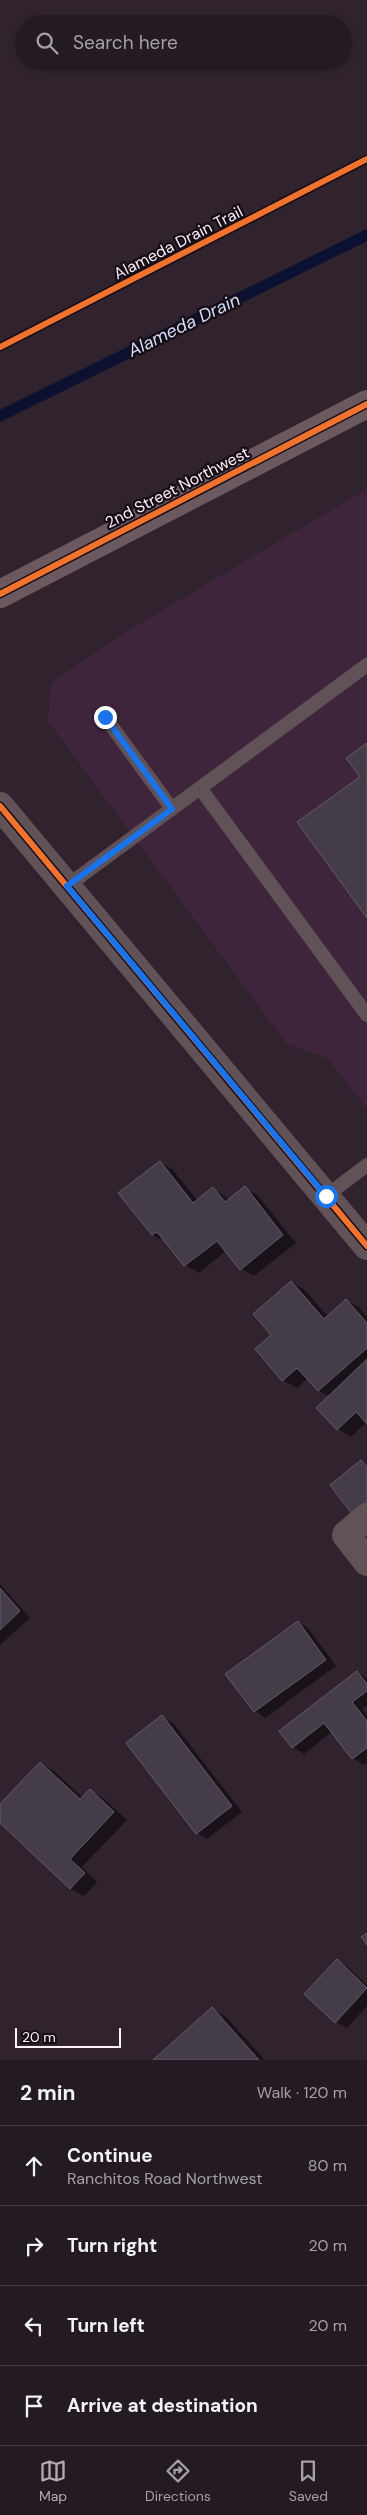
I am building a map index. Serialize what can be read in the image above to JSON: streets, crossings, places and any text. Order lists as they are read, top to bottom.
{
  "streets": {
    "main road": ["2nd Street Northwest"],
    "cycle path": ["Alameda Drain Trail"]
  },
  "water": ["Alameda Drain"],
  "scale_bar": "20 m",
  "page": {
    "search": "Search here",
    "scale": "20 m",
    "heading": ["2 min", "Walk · 120 m"],
    "list": [
      ["Continue", "Ranchitos Road Northwest", "80 m"],
      ["Turn right", "20 m"],
      ["Turn left", "20 m"],
      "Arrive at destination"
    ],
    "nav": ["Map", "Directions", "Saved"]
  }
}
